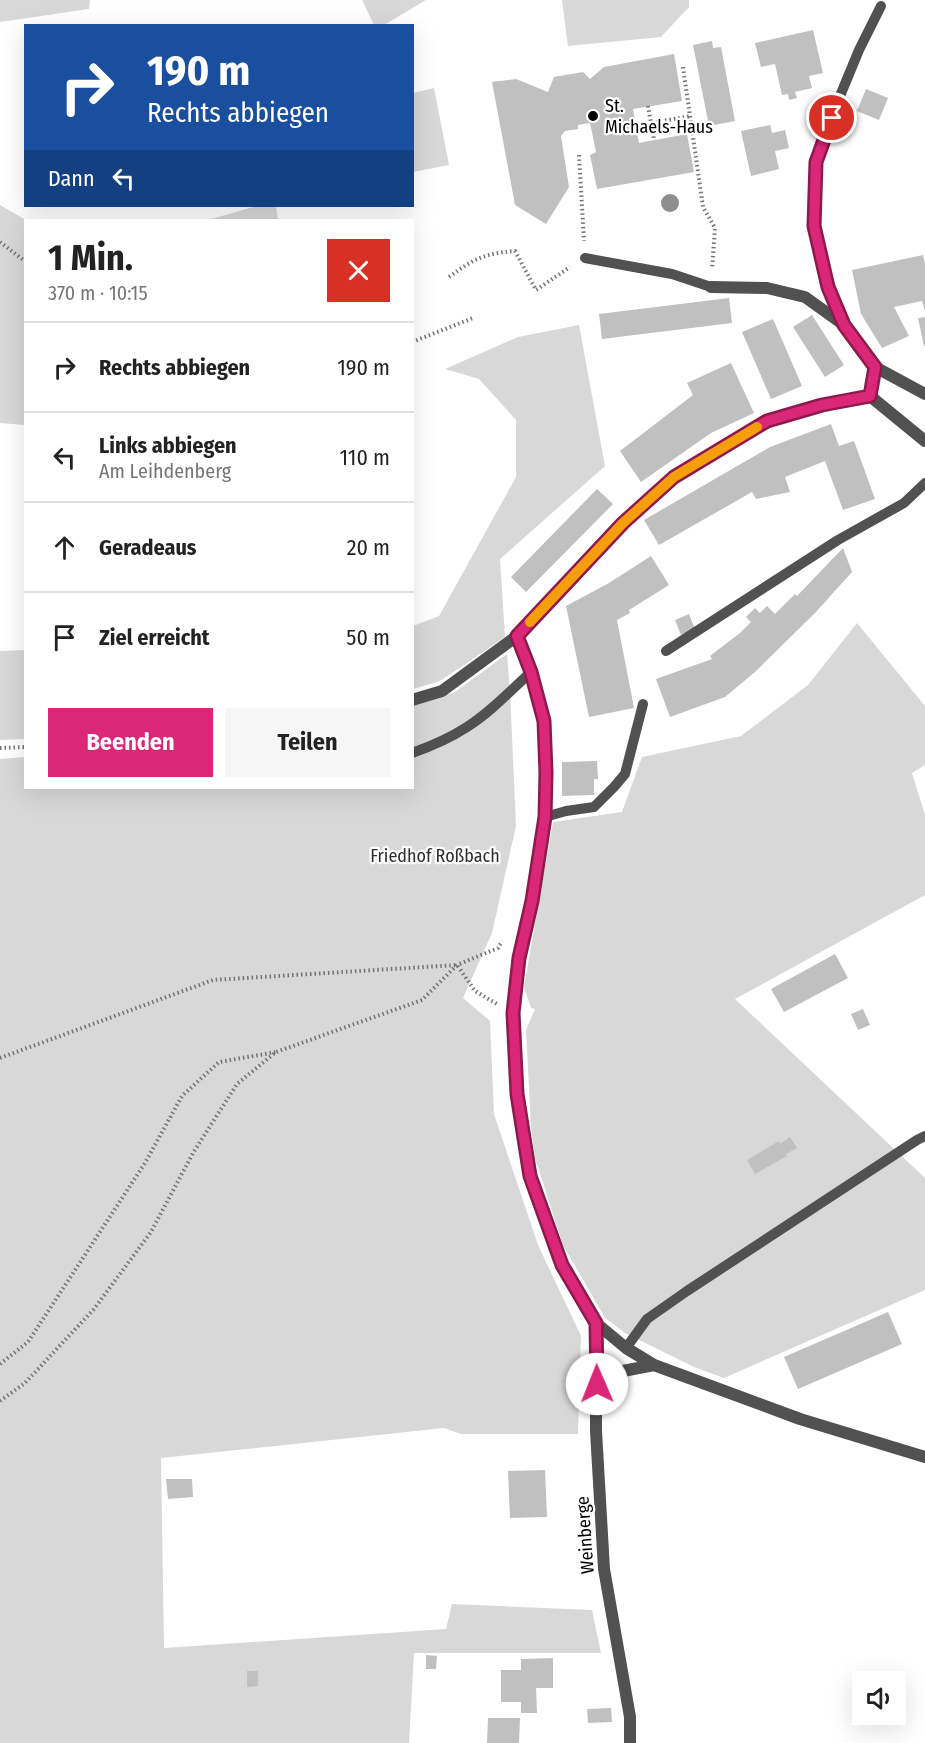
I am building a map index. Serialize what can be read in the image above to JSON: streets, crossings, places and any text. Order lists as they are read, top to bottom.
{
  "streets": {
    "street": ["Weinberge"]
  },
  "parks": ["Friedhof Roßbach"],
  "places": ["St. Michaels-Haus"],
  "page": {
    "turn": ["190 m", "Rechts abbiegen"],
    "then": "Dann",
    "heading": ["1 Min.", "370 m · 10:15"],
    "list": [
      {
        "name": "Rechts abbiegen",
        "value": "190 m"
      },
      {
        "name": "Links abbiegen",
        "note": "Am Leihdenberg",
        "value": "110 m"
      },
      {
        "name": "Geradeaus",
        "value": "20 m"
      },
      {
        "name": "Ziel erreicht",
        "value": "50 m"
      }
    ],
    "buttons": ["Beenden", "Teilen"]
  }
}
